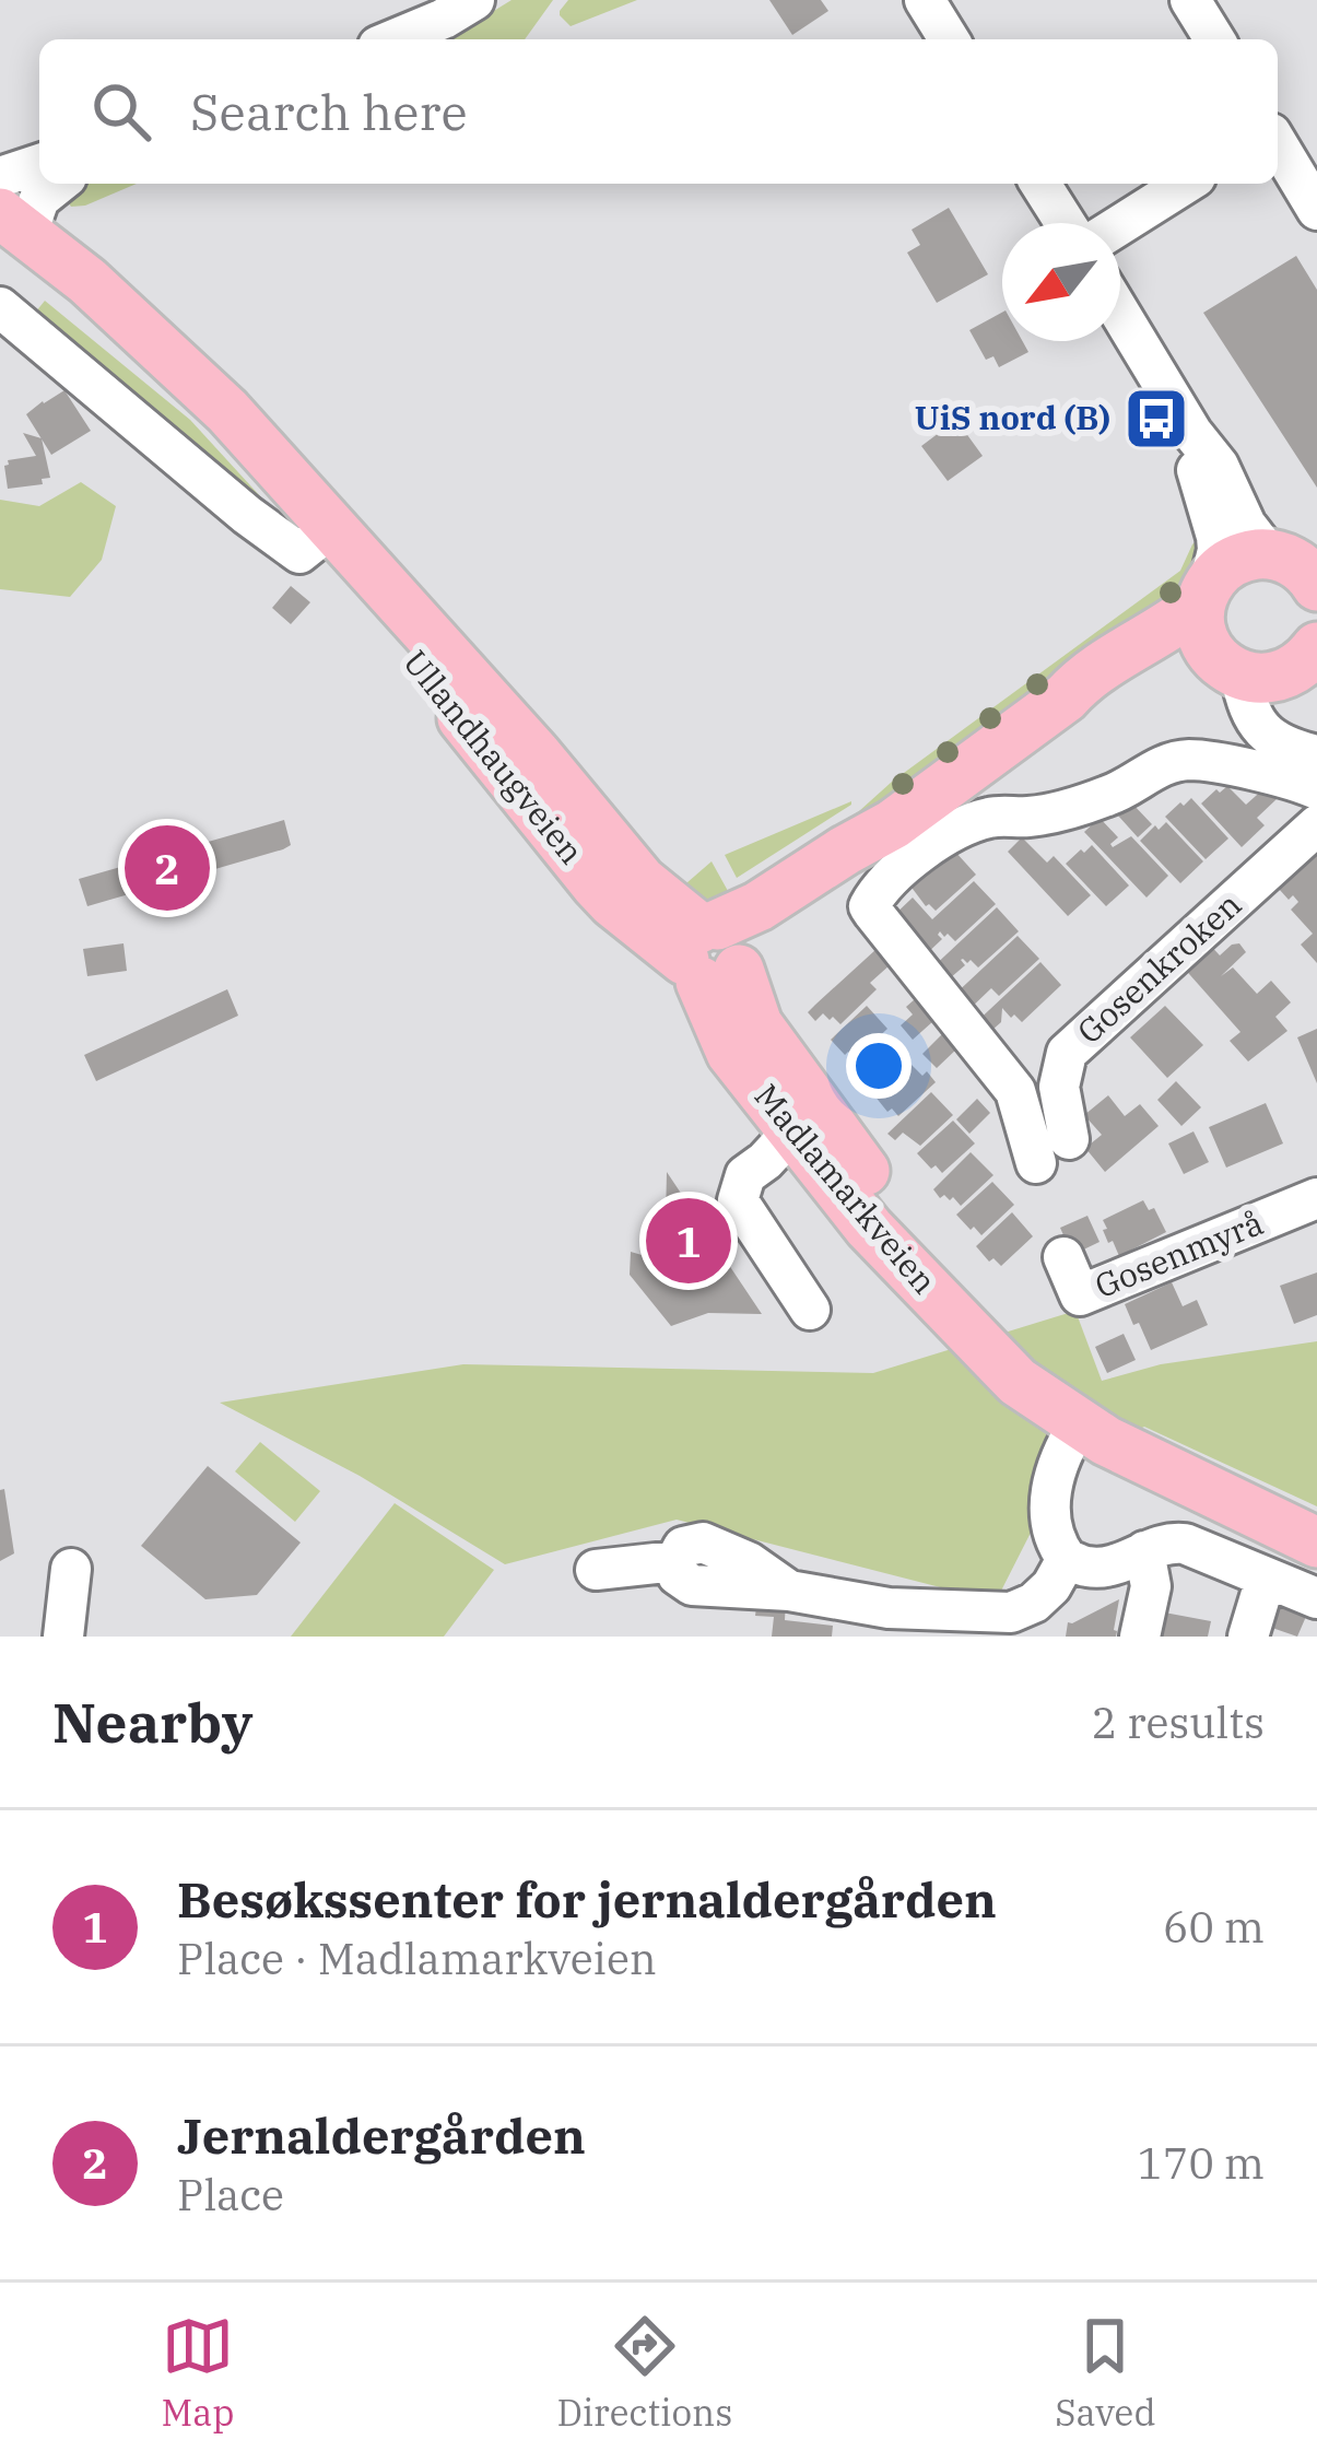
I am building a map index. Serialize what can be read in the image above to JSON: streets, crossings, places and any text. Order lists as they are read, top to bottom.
{
  "streets": {
    "main road": ["Ullandhaugveien", "Madlamarkveien"],
    "street": ["Gosenkroken", "Gosenmyrå"]
  },
  "crossings": [
    ["Ullandhaugveien", "Madlamarkveien"]
  ],
  "places": {
    "bus stop": ["UiS nord (B)"]
  },
  "north": "bottom left",
  "page": {
    "search": "Search here",
    "pins": ["2", "1"],
    "heading": ["Nearby", "2 results"],
    "list": [
      {
        "mark": "1",
        "name": "Besøkssenter for jernaldergården",
        "note": "Place · Madlamarkveien",
        "value": "60 m"
      },
      {
        "mark": "2",
        "name": "Jernaldergården",
        "note": "Place",
        "value": "170 m"
      }
    ],
    "nav": ["Map", "Directions", "Saved"]
  }
}
